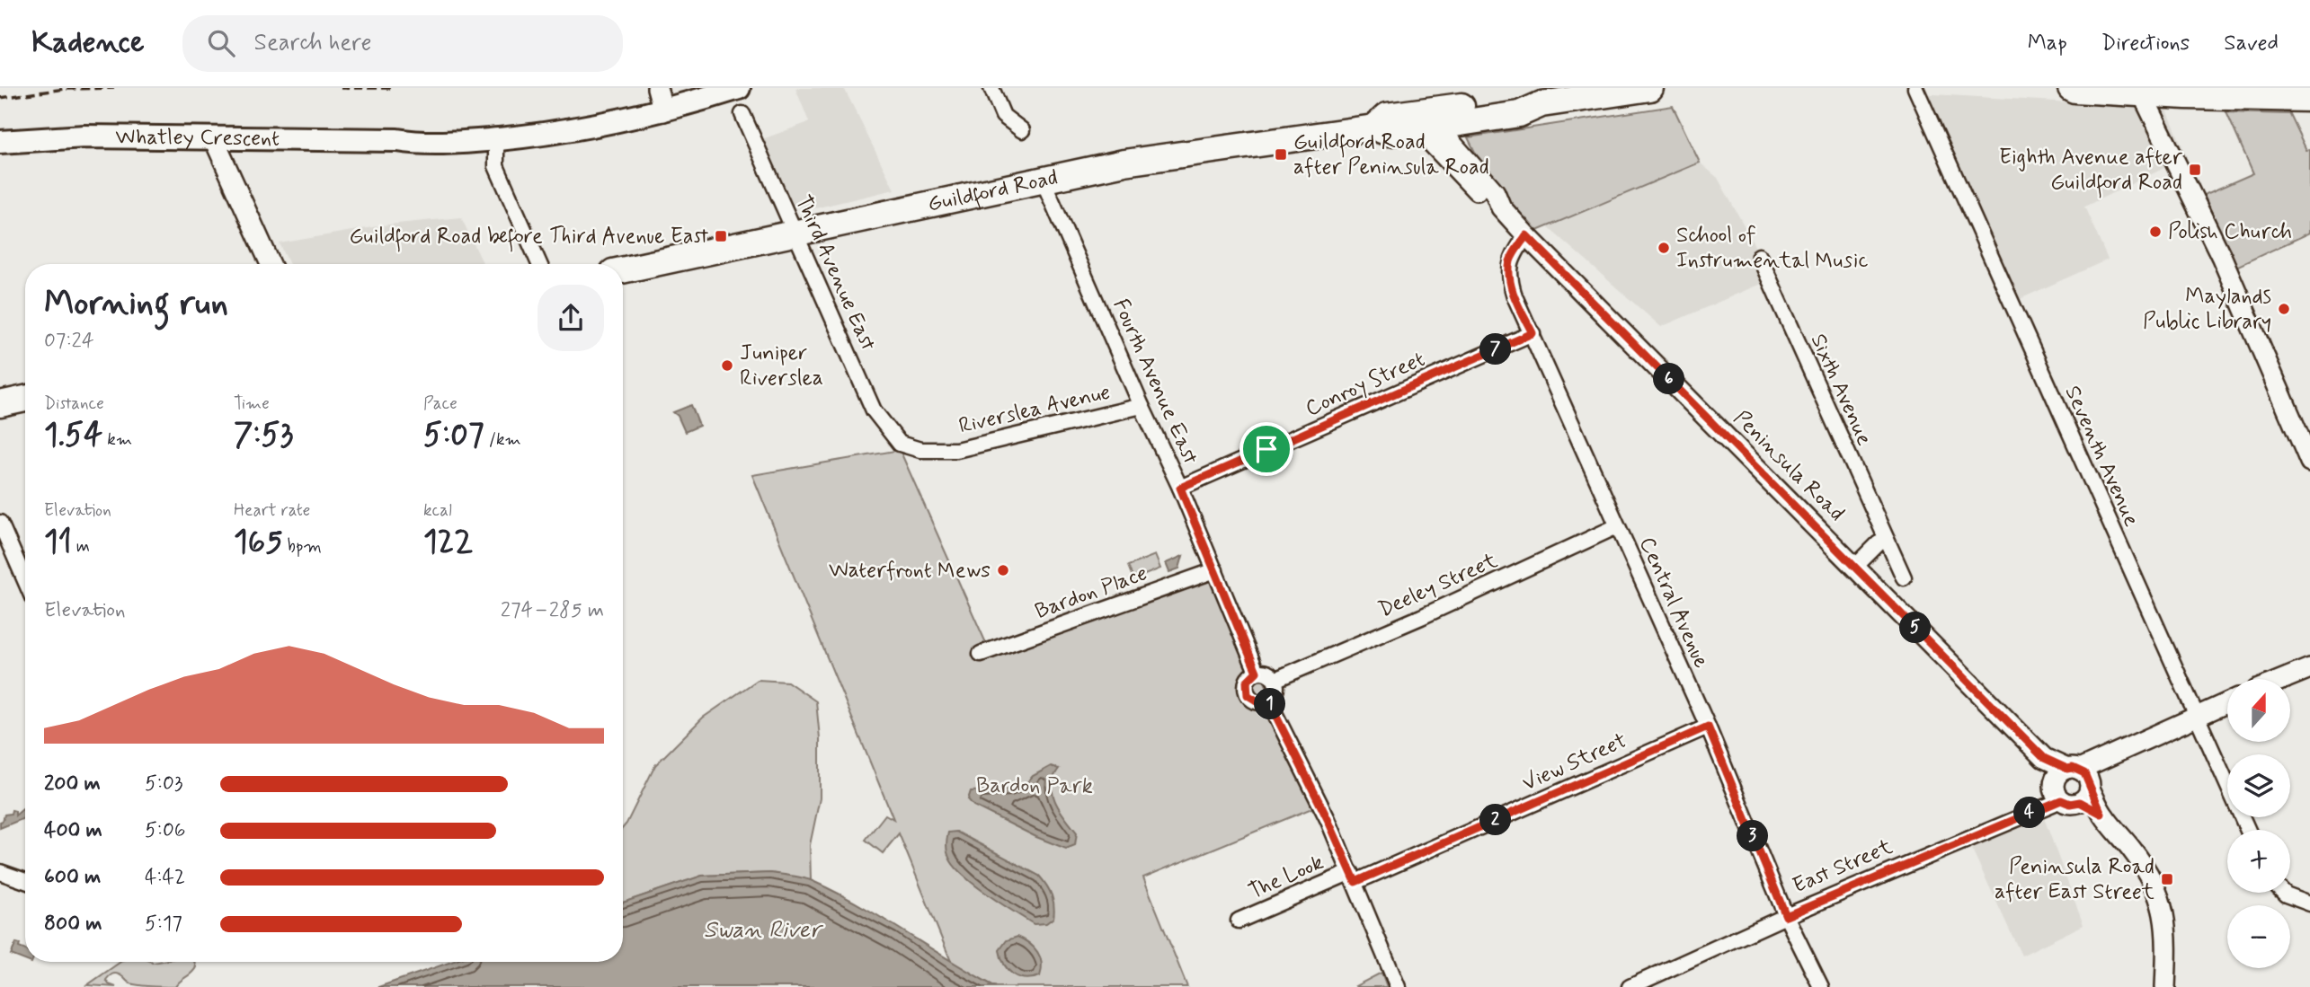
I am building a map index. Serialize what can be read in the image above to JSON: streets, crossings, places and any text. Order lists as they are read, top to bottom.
{
  "streets": {
    "highway": ["Guildford Road"],
    "main road": ["Whatley Crescent"],
    "street": [
      "Third Avenue East",
      "Fourth Avenue East",
      "Conroy Street",
      "Sixth Avenue",
      "Riverslea Avenue",
      "Seventh Avenue",
      "Peninsula Road",
      "Deeley Street",
      "Bardon Place",
      "Central Avenue",
      "View Street",
      "East Street",
      "The Look"
    ]
  },
  "crossings": [
    ["Guildford Road", "Third Avenue East"],
    ["Guildford Road", "Fourth Avenue East"],
    ["Guildford Road", "Peninsula Road"],
    ["Third Avenue East", "Riverslea Avenue"],
    ["Fourth Avenue East", "Conroy Street"],
    ["Fourth Avenue East", "Riverslea Avenue"],
    ["Fourth Avenue East", "Deeley Street"],
    ["Fourth Avenue East", "Bardon Place"],
    ["Conroy Street", "Central Avenue"],
    ["Seventh Avenue", "East Street"],
    ["Peninsula Road", "Central Avenue"],
    ["Peninsula Road", "East Street"],
    ["Deeley Street", "Central Avenue"],
    ["Central Avenue", "View Street"],
    ["Central Avenue", "East Street"],
    ["View Street", "The Look"]
  ],
  "water": ["Swan River"],
  "parks": ["Bardon Park"],
  "places": {
    "transit": [
      "Guildford Road after Peninsula Road",
      "Eighth Avenue after Guildford Road",
      "Guildford Road before Third Avenue East",
      "Peninsula Road after East Street"
    ],
    "other": [
      "Polish Church",
      "School of Instrumental Music",
      "Maylands Public Library",
      "Juniper Riverslea",
      "Waterfront Mews"
    ]
  },
  "north": "top",
  "page": {
    "header": "Kadence",
    "search": "Search here",
    "nav": ["Map", "Directions", "Saved"],
    "heading": ["Morning run", "07:24"],
    "pins": [
      "7",
      "6",
      "5",
      "1",
      "4",
      "2",
      "3"
    ],
    "stats": [
      ["Distance", "1.54 km"],
      ["Time", "7:53"],
      ["Pace", "5:07 /km"],
      ["Elevation", "11 m"],
      ["Heart rate", "165 bpm"],
      ["kcal", "122"]
    ],
    "chart": ["Elevation", "274–285 m"],
    "map_buttons": ["+", "−"],
    "list": [
      {
        "name": "200 m",
        "note": "5:03"
      },
      {
        "name": "400 m",
        "note": "5:06"
      },
      {
        "name": "600 m",
        "note": "4:42"
      },
      {
        "name": "800 m",
        "note": "5:17"
      }
    ]
  }
}
